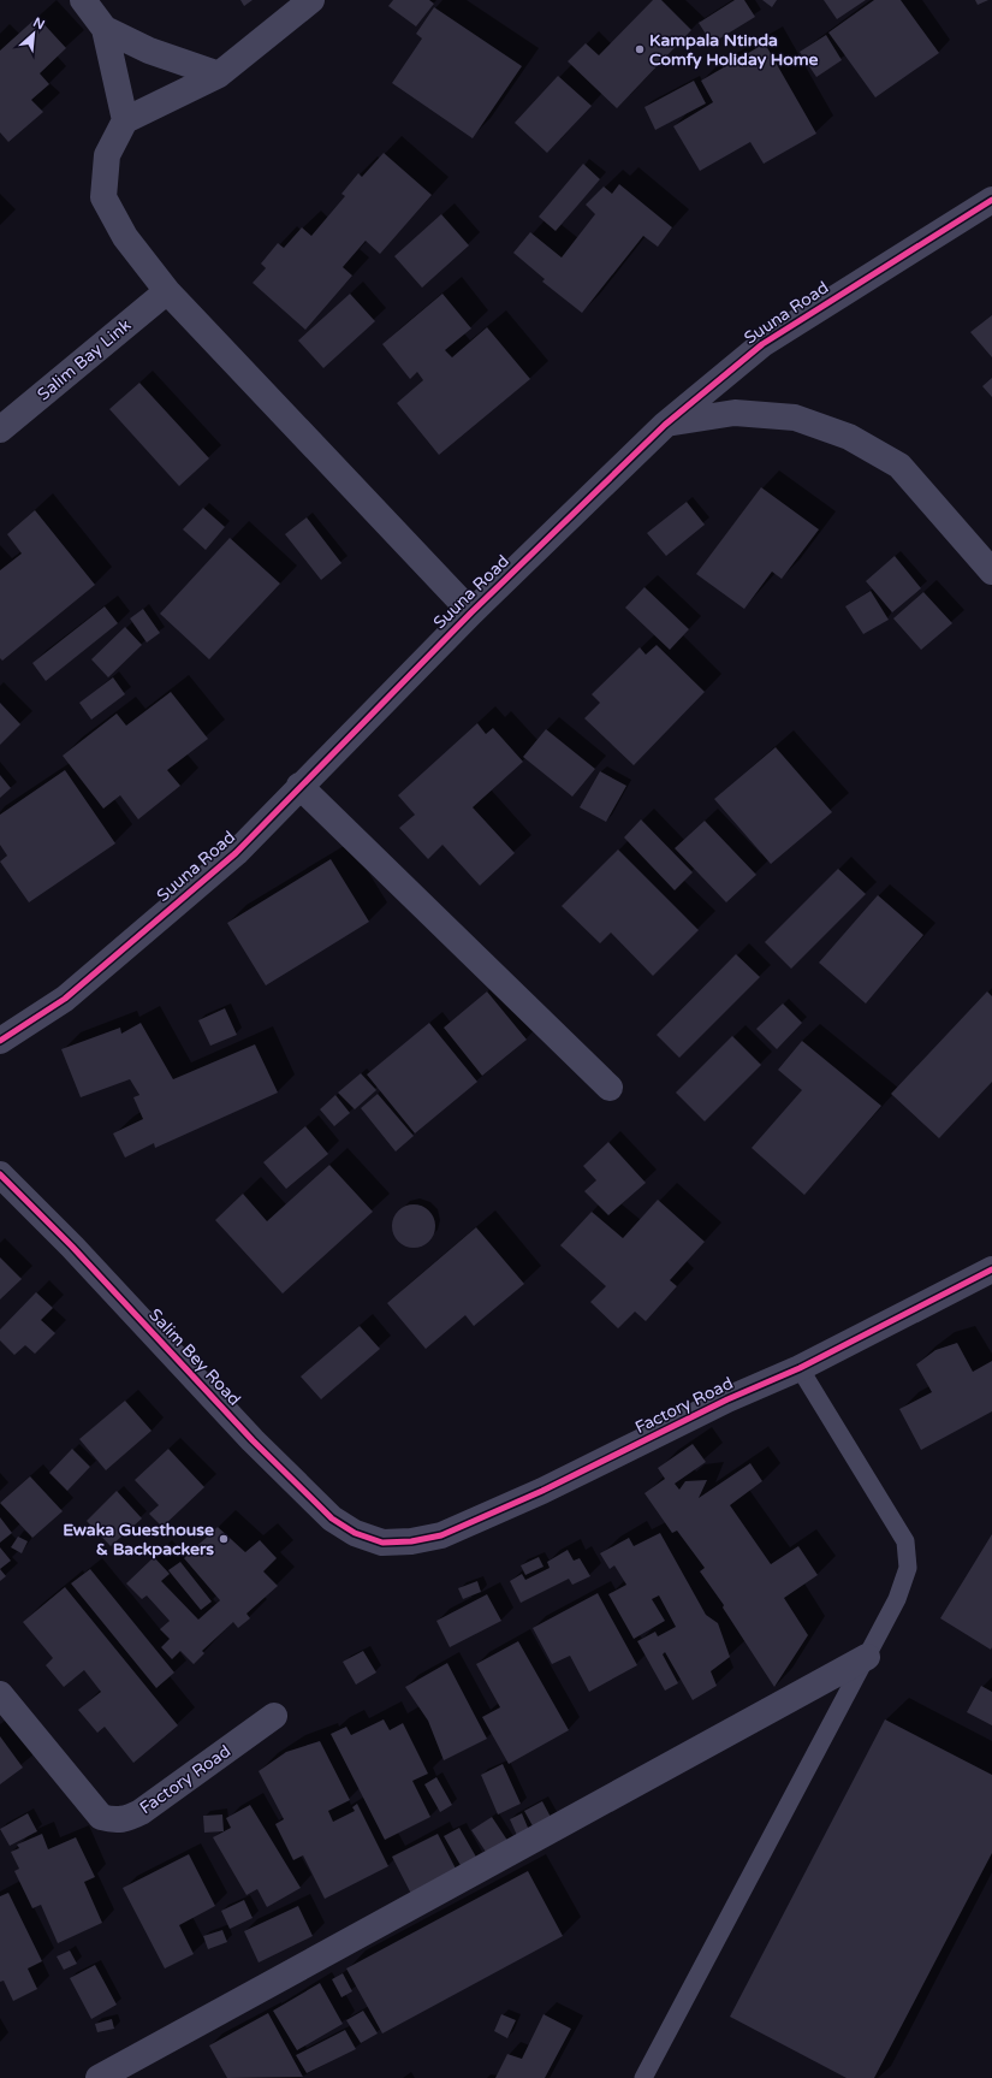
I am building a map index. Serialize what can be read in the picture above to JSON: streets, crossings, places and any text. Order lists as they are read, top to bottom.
{
  "streets": {
    "street": [
      "Suuna Road",
      "Salim Bay Link",
      "Salim Bey Road",
      "Factory Road"
    ]
  },
  "crossings": [
    ["Salim Bey Road", "Factory Road"]
  ],
  "places": ["Kampala Ntinda Comfy Holiday Home", "Ewaka Guesthouse & Backpackers"],
  "north": "top right"
}
